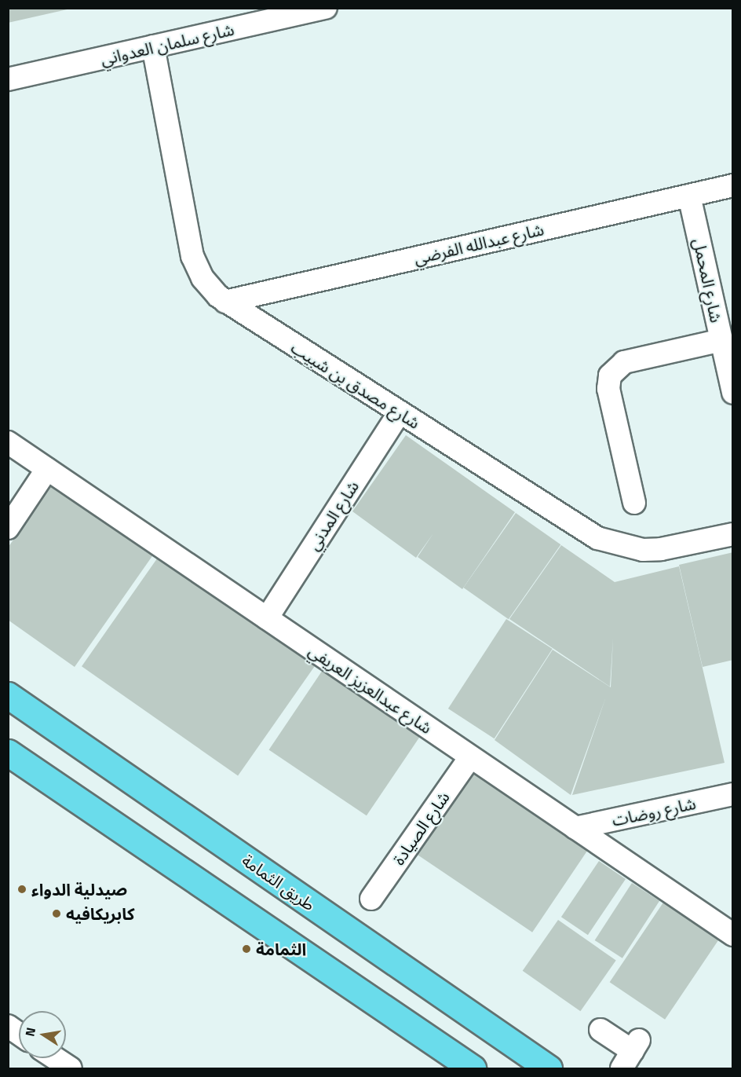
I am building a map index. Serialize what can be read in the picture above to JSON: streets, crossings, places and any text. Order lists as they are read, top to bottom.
{
  "streets": {
    "main road": ["طريق الثمامة"],
    "street": [
      "شارع سلمان العدواني",
      "شارع عبدالله الفرضي",
      "شارع المحمل",
      "شارع مصدق بن شبيب",
      "شارع المدني",
      "شارع عبدالعزيز العريفي",
      "شارع روضات",
      "شارع الصيادة"
    ]
  },
  "crossings": [
    ["شارع سلمان العدواني", "شارع مصدق بن شبيب"],
    ["شارع عبدالله الفرضي", "شارع المحمل"],
    ["شارع عبدالله الفرضي", "شارع مصدق بن شبيب"],
    ["شارع مصدق بن شبيب", "شارع المدني"],
    ["شارع المدني", "شارع عبدالعزيز العريفي"],
    ["شارع عبدالعزيز العريفي", "شارع روضات"],
    ["شارع عبدالعزيز العريفي", "شارع الصيادة"]
  ],
  "places": ["صيدلية الدواء", "كابريكافيه", "الثمامة"],
  "north": "left"
}
